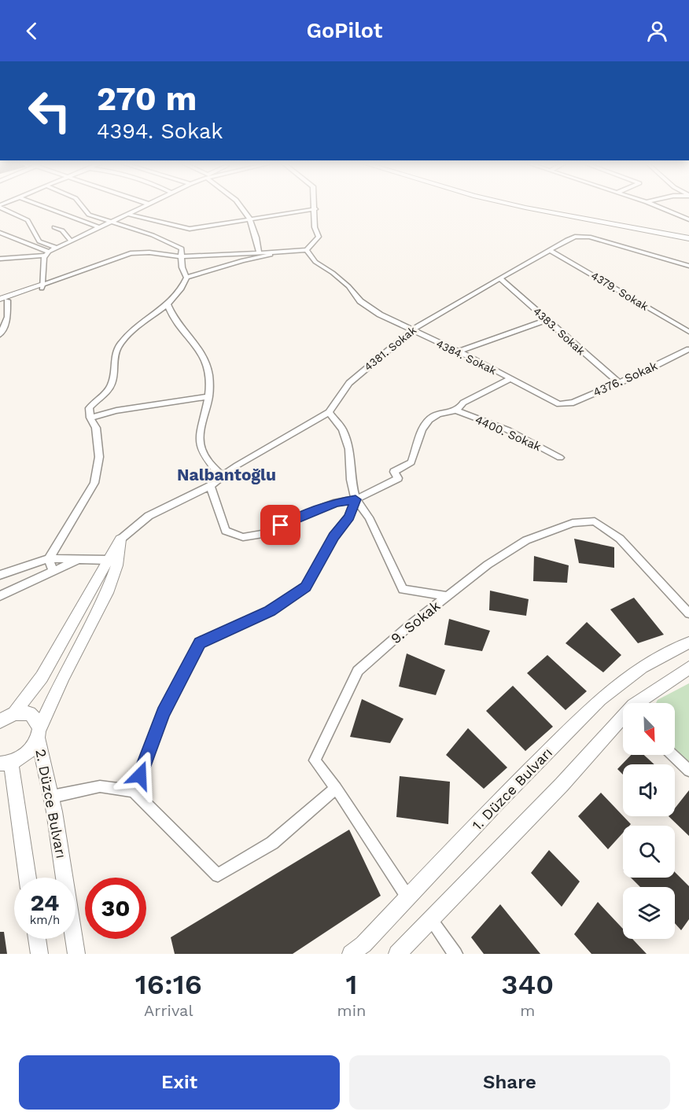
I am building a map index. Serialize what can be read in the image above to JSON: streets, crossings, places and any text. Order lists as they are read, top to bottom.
{
  "streets": {
    "main road": ["1. Düzce Bulvarı", "2. Düzce Bulvarı"],
    "street": [
      "4379. Sokak",
      "4383. Sokak",
      "4381. Sokak",
      "4384. Sokak",
      "4376. Sokak",
      "4400. Sokak",
      "9. Sokak"
    ]
  },
  "crossings": [
    ["4379. Sokak", "4381. Sokak"],
    ["4383. Sokak", "4381. Sokak"],
    ["4383. Sokak", "4376. Sokak"],
    ["4381. Sokak", "4384. Sokak"],
    ["4384. Sokak", "4376. Sokak"],
    ["9. Sokak", "1. Düzce Bulvarı"]
  ],
  "districts": ["Nalbantoğlu"],
  "north": "bottom right",
  "page": {
    "header": "GoPilot",
    "turn": ["270 m", "4394. Sokak"],
    "speed": "24 km/h",
    "limit": "30",
    "eta": [
      "16:16",
      "Arrival",
      "1",
      "min",
      "340",
      "m"
    ],
    "buttons": ["Exit", "Share"]
  }
}
